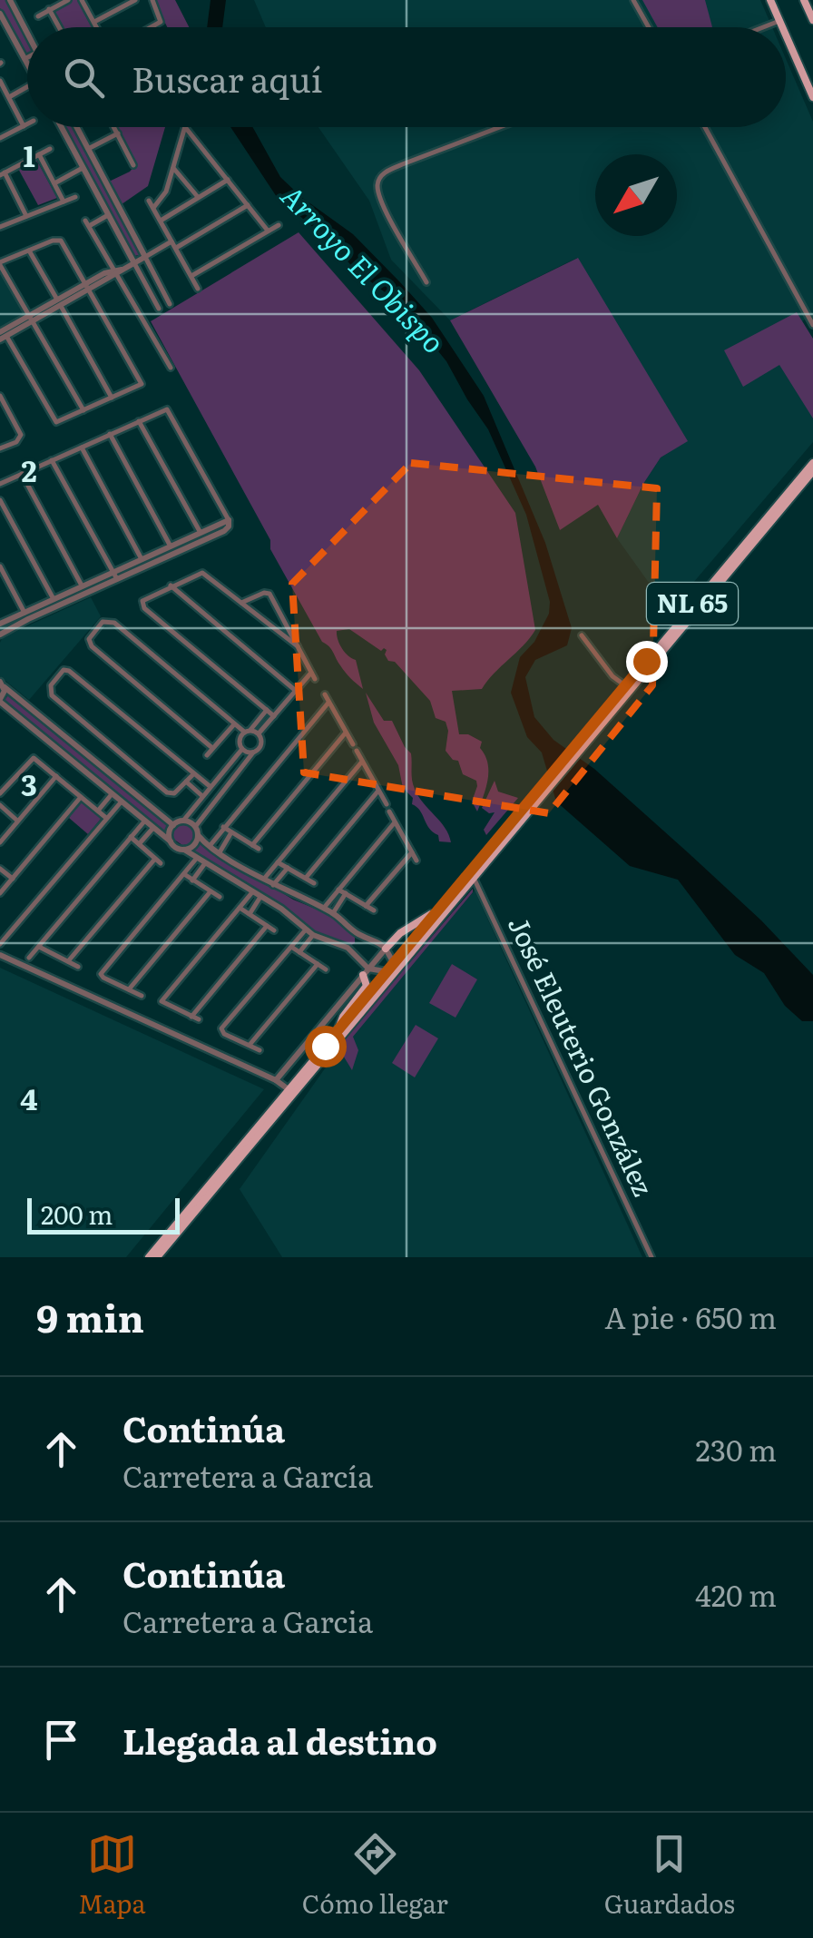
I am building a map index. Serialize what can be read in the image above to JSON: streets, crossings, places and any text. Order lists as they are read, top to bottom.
{
  "streets": {
    "main road": ["NL 65"],
    "street": ["José Eleuterio González"]
  },
  "crossings": [
    ["NL 65", "José Eleuterio González"]
  ],
  "water": ["Arroyo El Obispo"],
  "scale_bar": "200 m",
  "north": "bottom left",
  "page": {
    "search": "Buscar aquí",
    "scale": "200 m",
    "heading": ["9 min", "A pie · 650 m"],
    "list": [
      ["Continúa", "Carretera a García", "230 m"],
      ["Continúa", "Carretera a Garcia", "420 m"],
      "Llegada al destino"
    ],
    "nav": ["Mapa", "Cómo llegar", "Guardados"]
  },
  "grid": {
    "rows": [
      "1",
      "2",
      "3",
      "4"
    ]
  }
}
